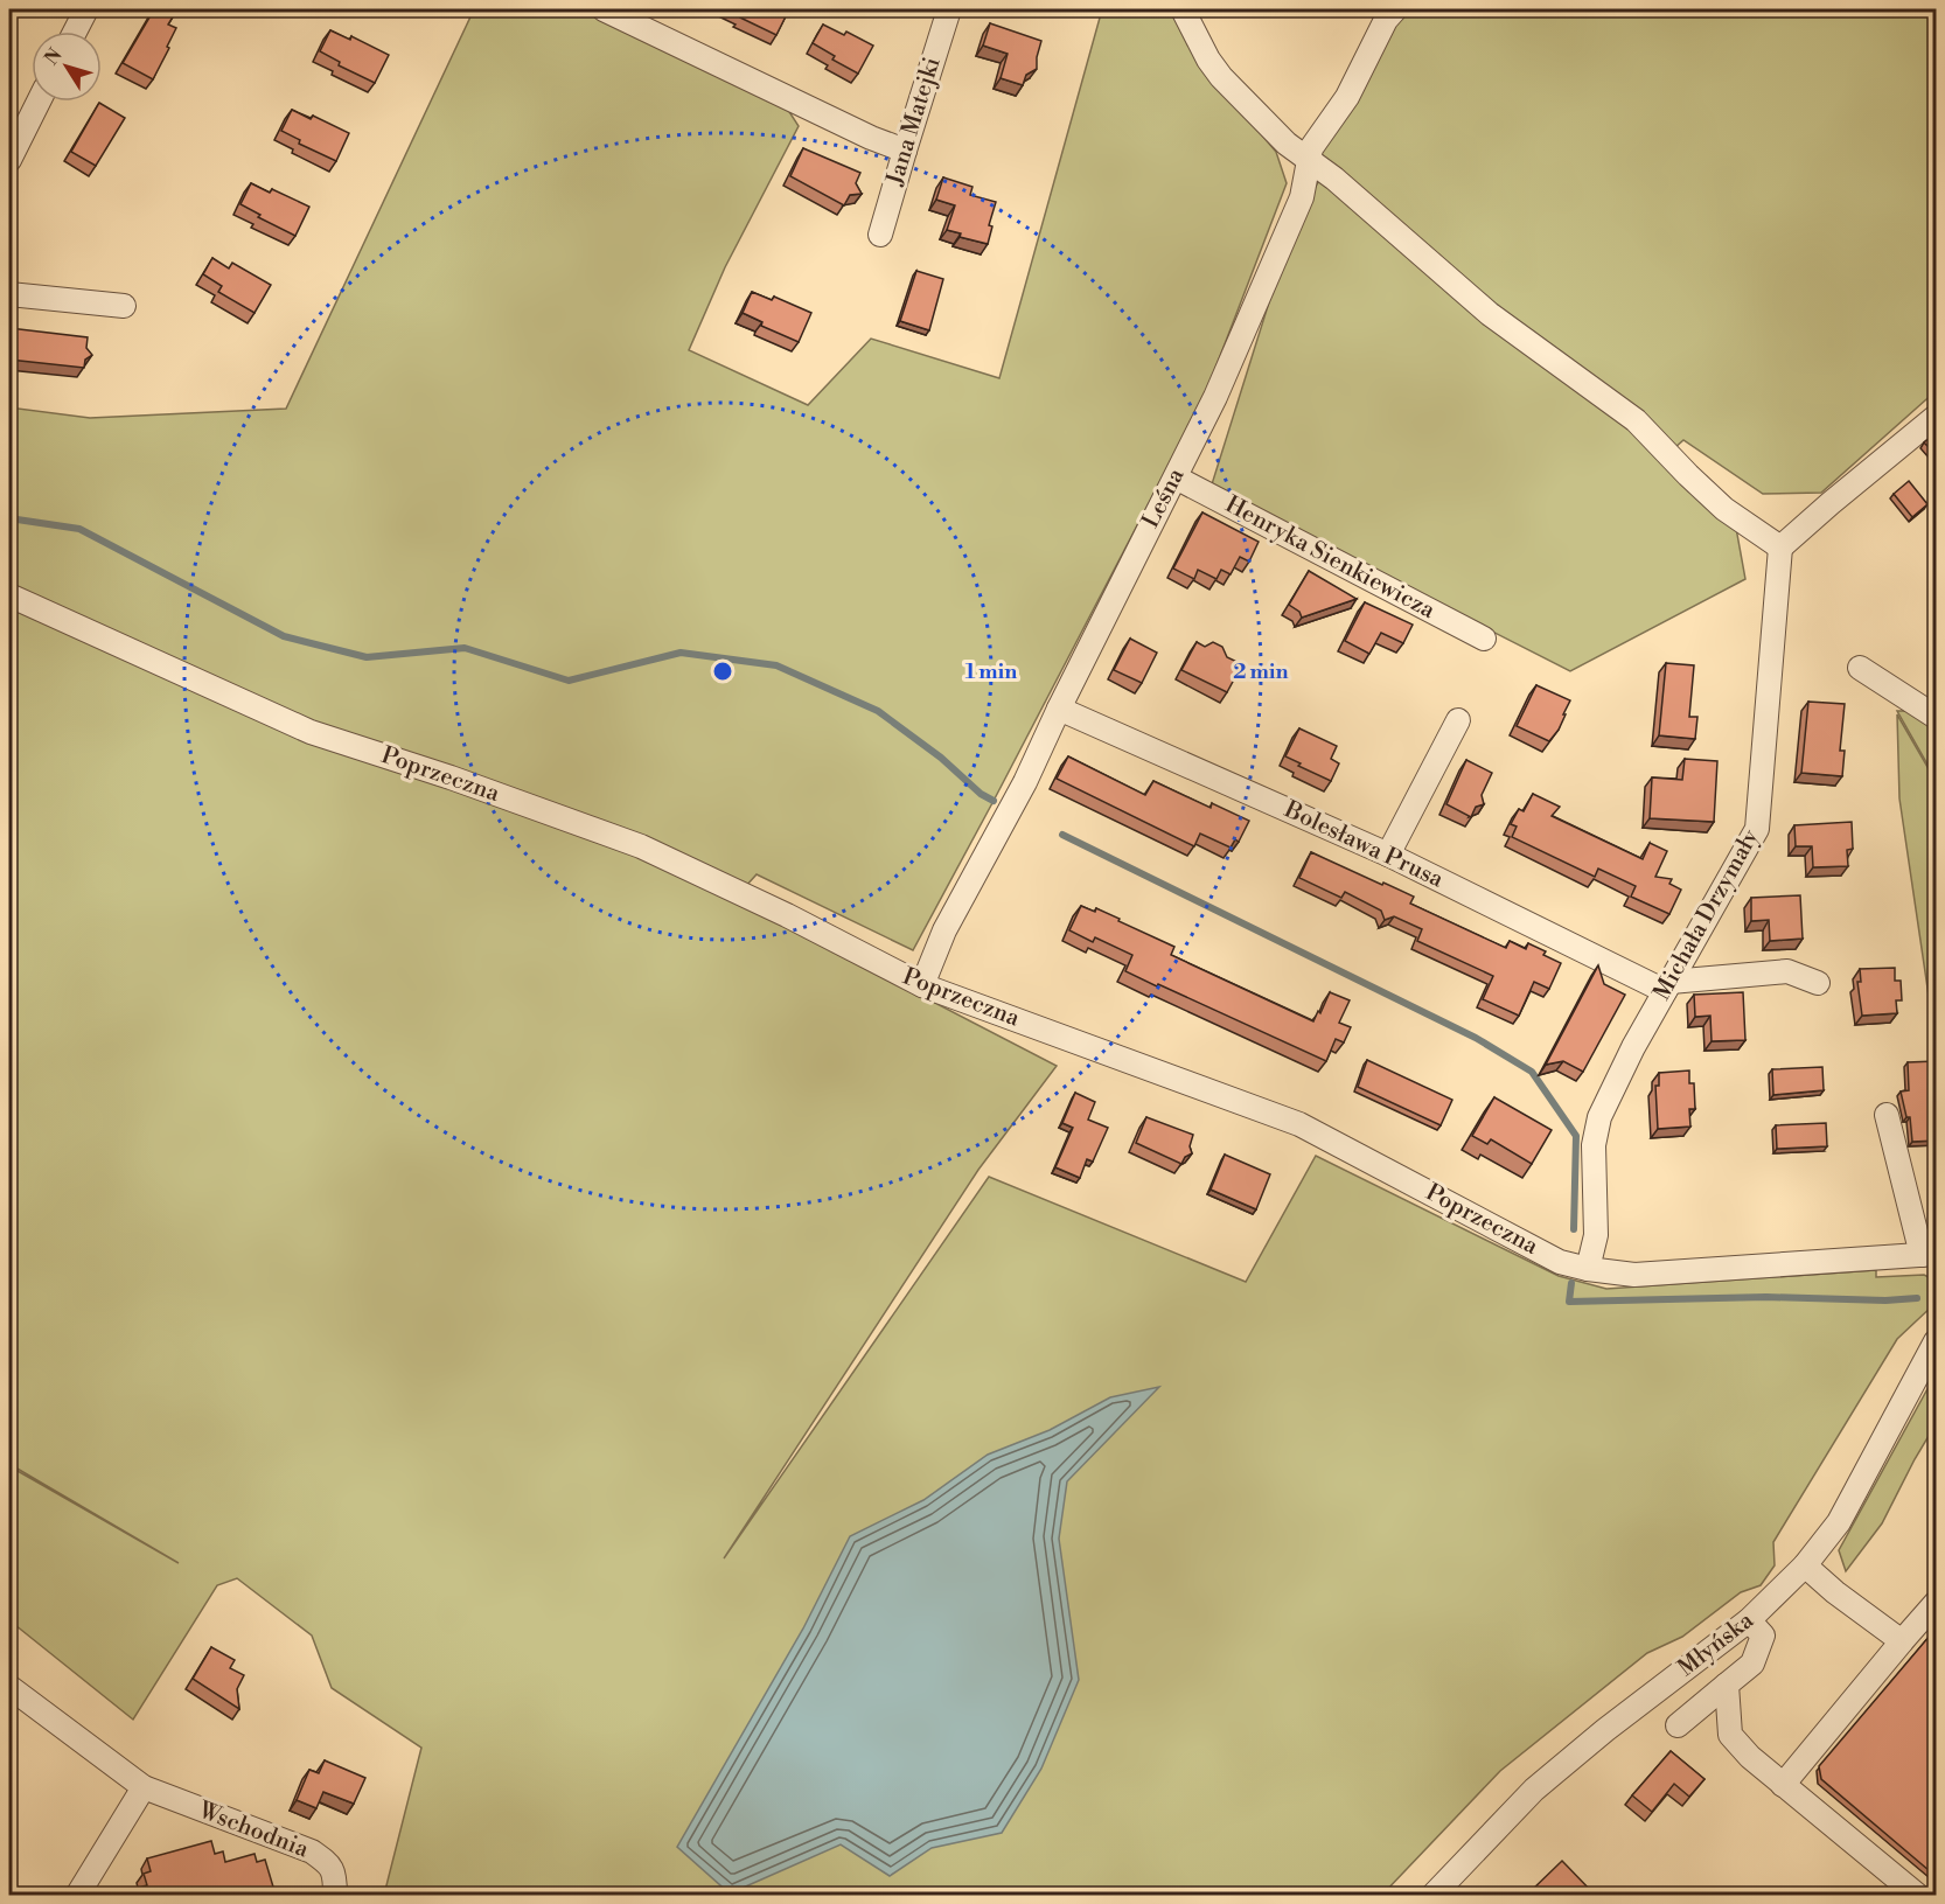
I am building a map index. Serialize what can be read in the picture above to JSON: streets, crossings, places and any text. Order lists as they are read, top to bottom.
{
  "streets": {
    "street": [
      "Jana Matejki",
      "Leśna",
      "Henryka Sienkiewicza",
      "Poprzeczna",
      "Bolesława Prusa",
      "Michała Drzymały",
      "Młyńska",
      "Wschodnia"
    ]
  },
  "crossings": [
    ["Leśna", "Henryka Sienkiewicza"],
    ["Leśna", "Poprzeczna"],
    ["Leśna", "Bolesława Prusa"],
    ["Poprzeczna", "Michała Drzymały"],
    ["Bolesława Prusa", "Michała Drzymały"]
  ],
  "north": "top left",
  "rings": ["1 min", "2 min"]
}
